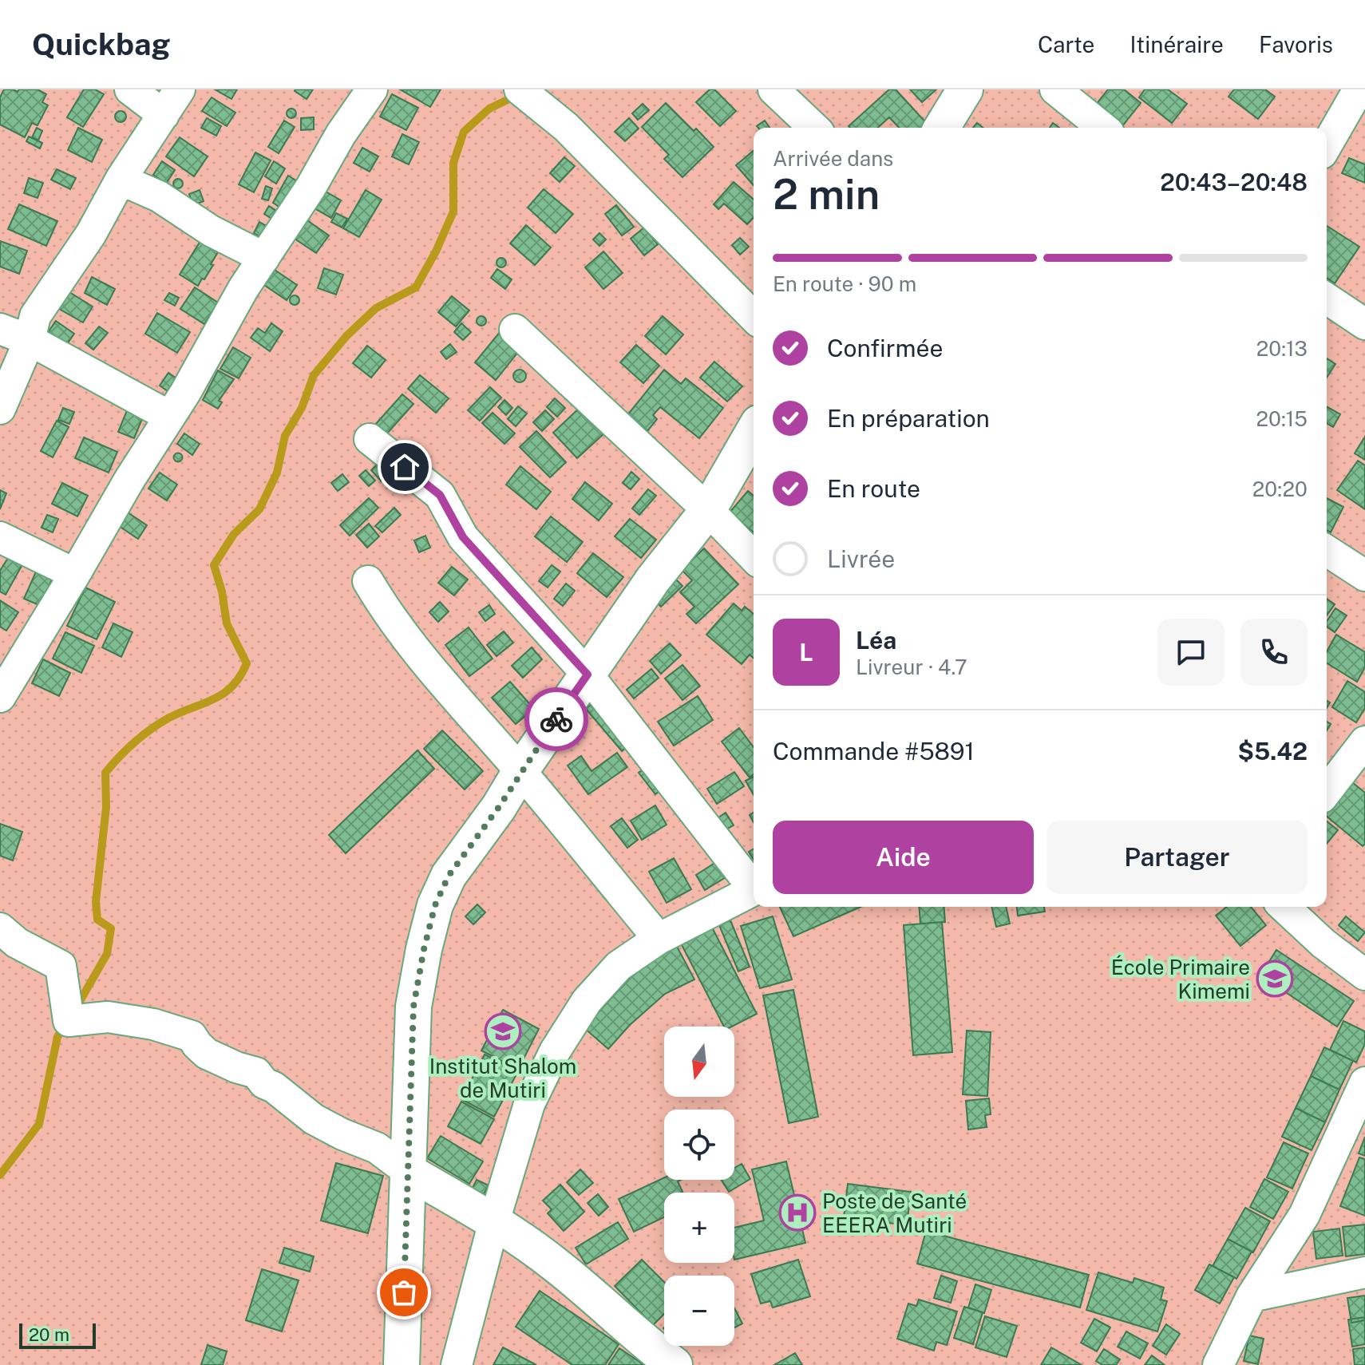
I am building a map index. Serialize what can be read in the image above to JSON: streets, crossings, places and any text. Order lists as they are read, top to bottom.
{
  "places": {
    "school or university": ["École Primaire Kimemi", "Institut Shalom de Mutiri"],
    "hospital": ["Poste de Santé EEERA Mutiri"]
  },
  "scale_bar": "20 m",
  "north": "bottom",
  "page": {
    "header": "Quickbag",
    "nav": ["Carte", "Itinéraire", "Favoris"],
    "heading": ["2 min", "Arrivée dans", "20:43–20:48"],
    "panel": [
      "Léa",
      "Livreur · 4.7",
      "Commande #5891",
      "$5.42"
    ],
    "bar": "En route · 90 m",
    "list": [
      ["Confirmée", "20:13"],
      ["En préparation", "20:15"],
      ["En route", "20:20"],
      "Livrée"
    ],
    "round": "L",
    "buttons": ["Aide", "Partager"],
    "map_buttons": ["+", "−"],
    "scale": "20 m"
  }
}
